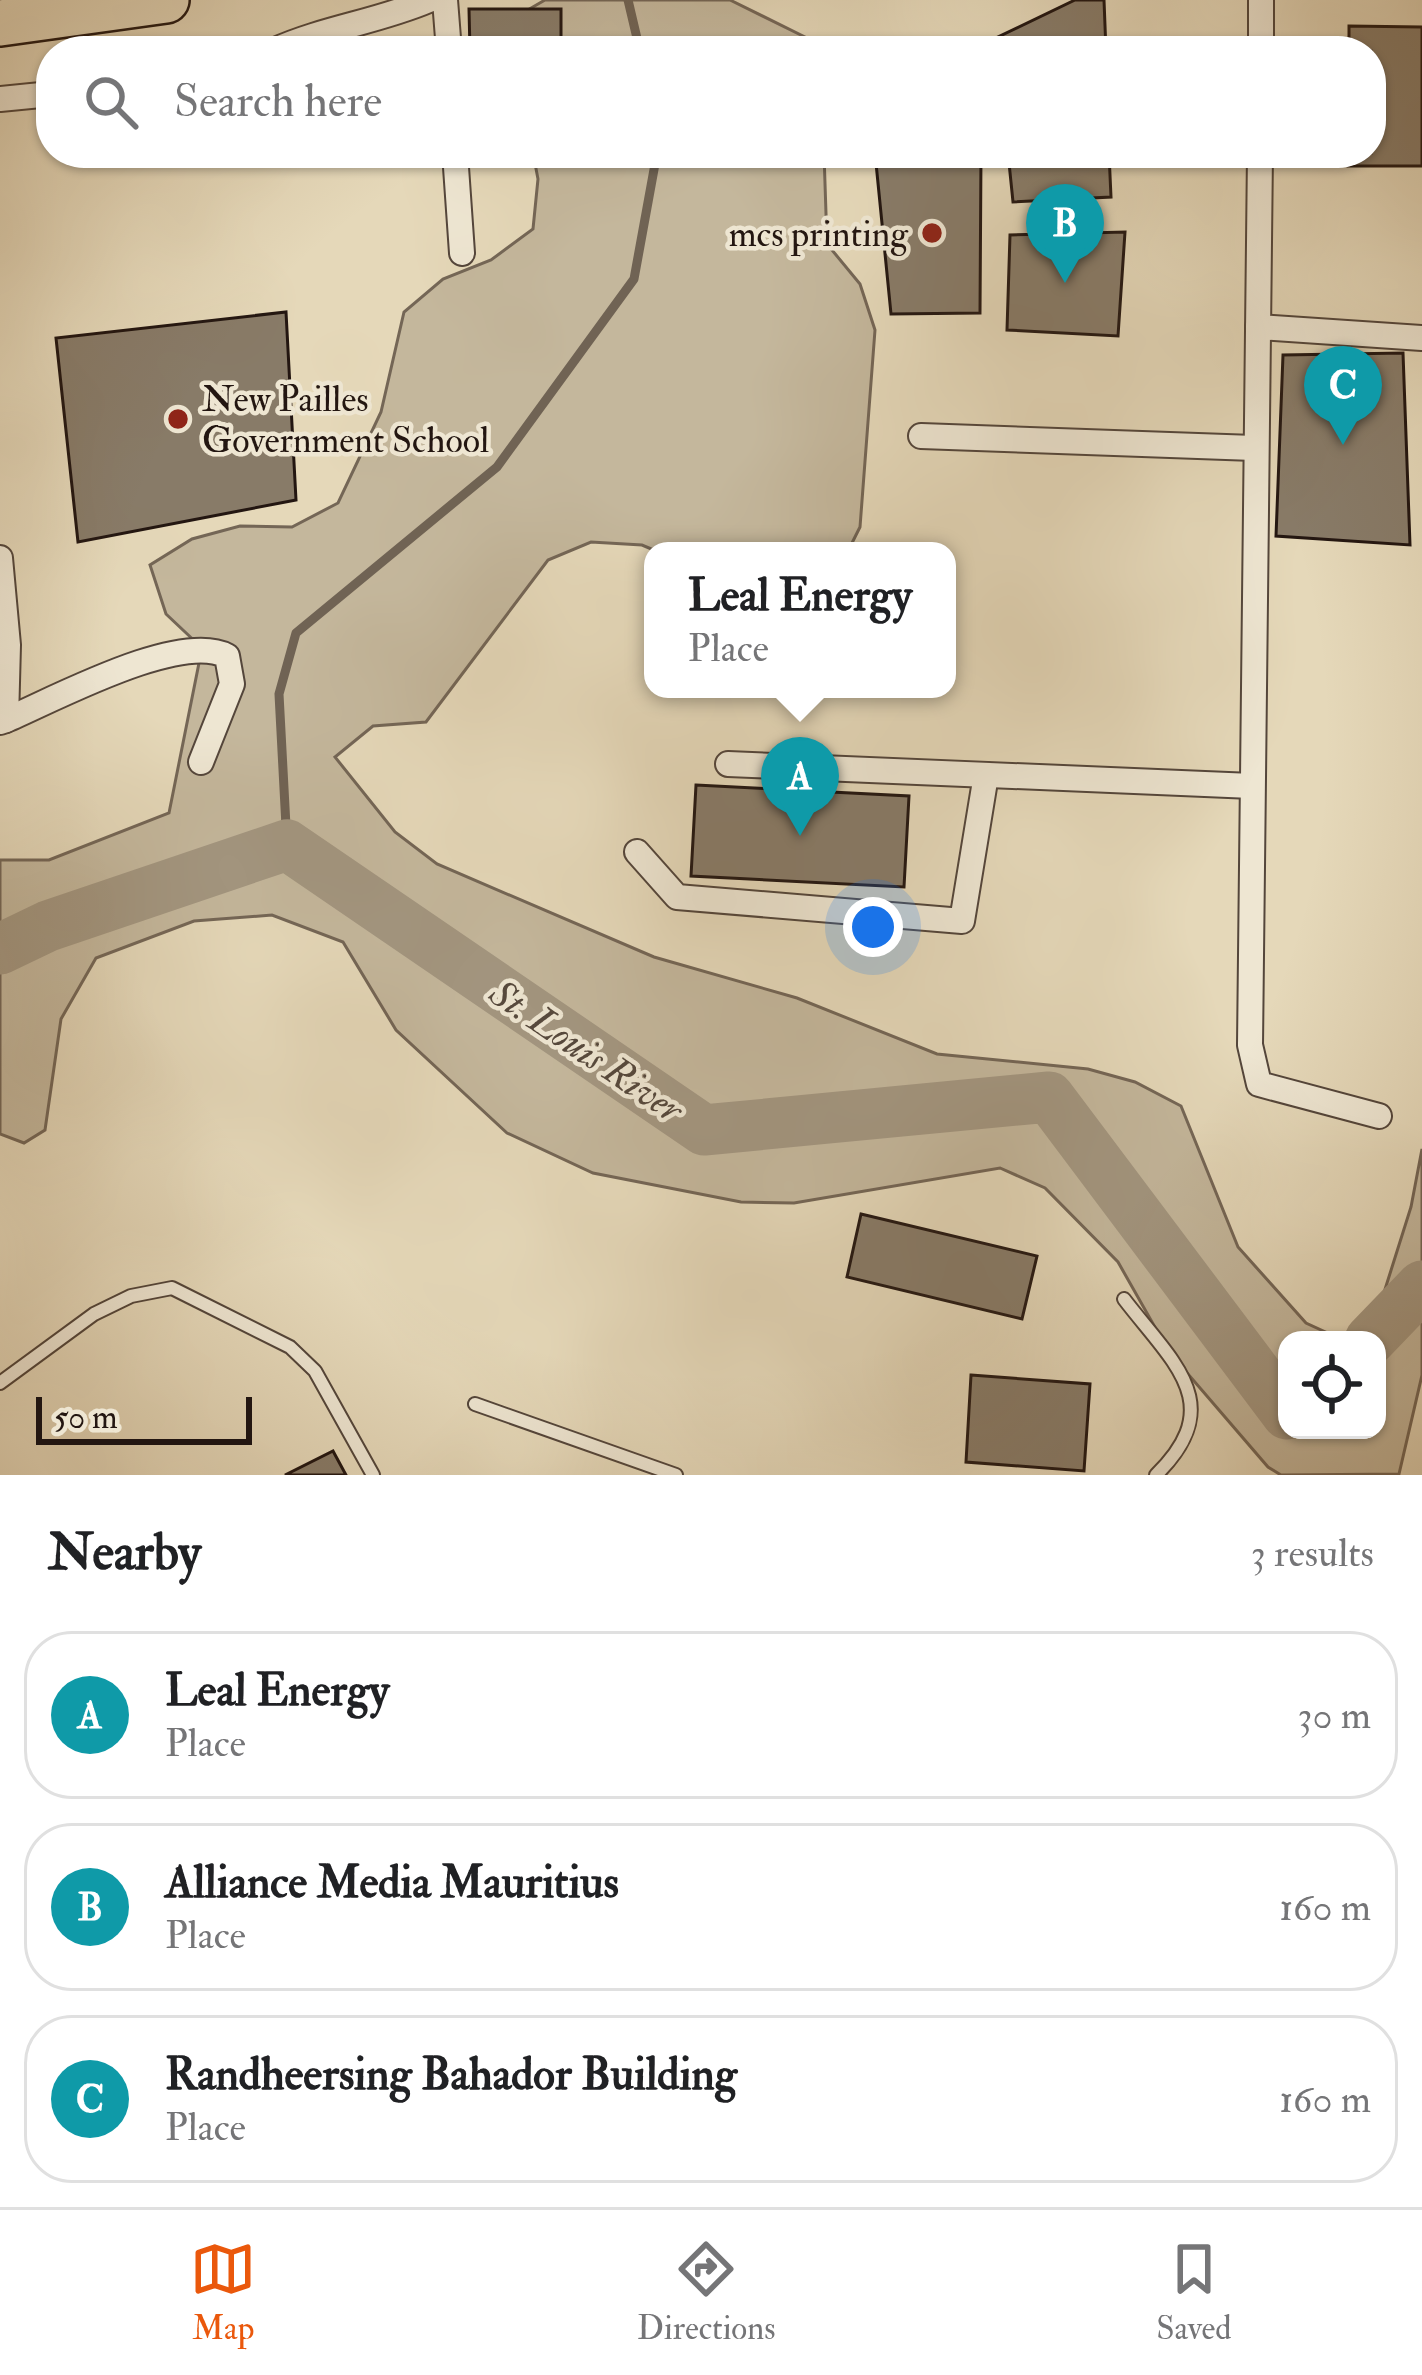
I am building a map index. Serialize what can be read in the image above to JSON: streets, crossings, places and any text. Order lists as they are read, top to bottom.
{
  "water": ["St. Louis River"],
  "places": ["mcs printing", "New Pailles Government School"],
  "scale_bar": "50 m",
  "page": {
    "search": "Search here",
    "pins": ["B", "C", "A"],
    "popup": ["Leal Energy", "Place"],
    "scale": "50 m",
    "heading": ["Nearby", "3 results"],
    "list": [
      {
        "mark": "A",
        "name": "Leal Energy",
        "note": "Place",
        "value": "30 m"
      },
      {
        "mark": "B",
        "name": "Alliance Media Mauritius",
        "note": "Place",
        "value": "160 m"
      },
      {
        "mark": "C",
        "name": "Randheersing Bahador Building",
        "note": "Place",
        "value": "160 m"
      }
    ],
    "nav": ["Map", "Directions", "Saved"]
  }
}
